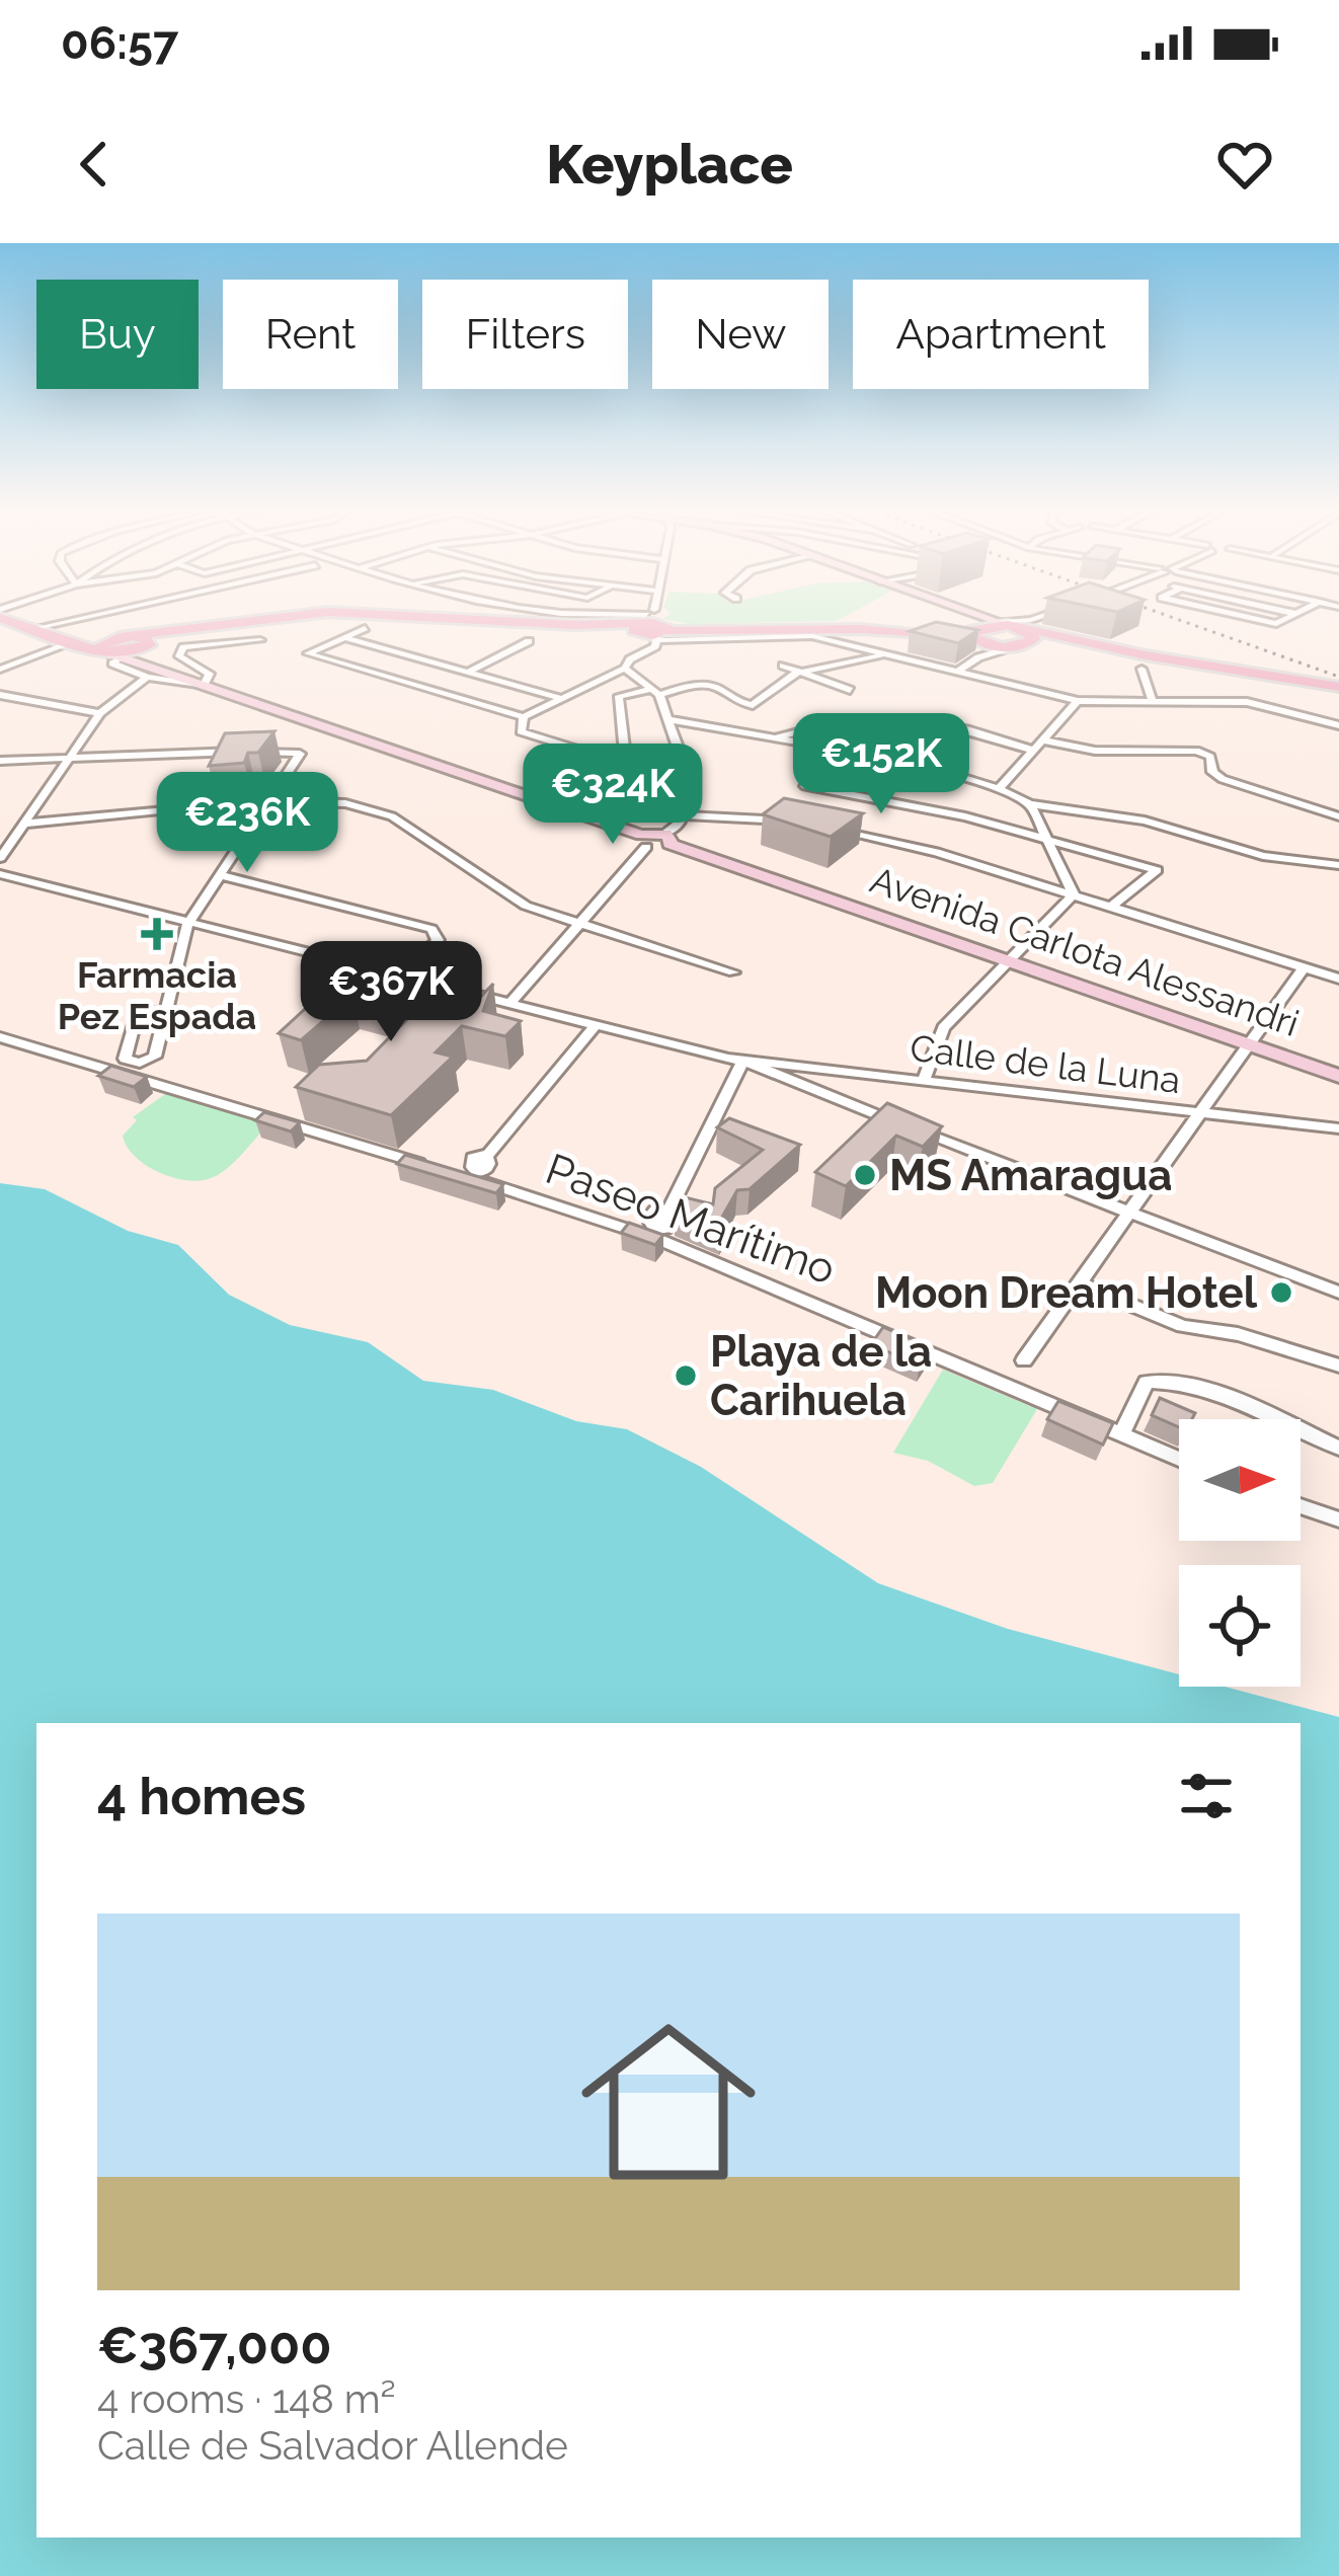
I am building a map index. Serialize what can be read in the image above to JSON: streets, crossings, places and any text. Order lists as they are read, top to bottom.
{
  "streets": {
    "main road": ["Avenida Carlota Alessandri"],
    "street": ["Calle de la Luna", "Paseo Marítimo"]
  },
  "places": {
    "health": ["Farmacia Pez Espada"],
    "other": ["MS Amaragua", "Moon Dream Hotel", "Playa de la Carihuela"]
  },
  "north": "right",
  "page": {
    "status": "06:57",
    "header": "Keyplace",
    "chip": [
      "Buy",
      "Rent",
      "Filters",
      "New",
      "Apartment"
    ],
    "price": [
      "€152K",
      "€324K",
      "€236K",
      "€367K"
    ],
    "heading": "4 homes",
    "list": [
      {
        "name": "€367,000",
        "note": "4 rooms · 148 m² · Calle de Salvador Allende"
      }
    ]
  }
}
